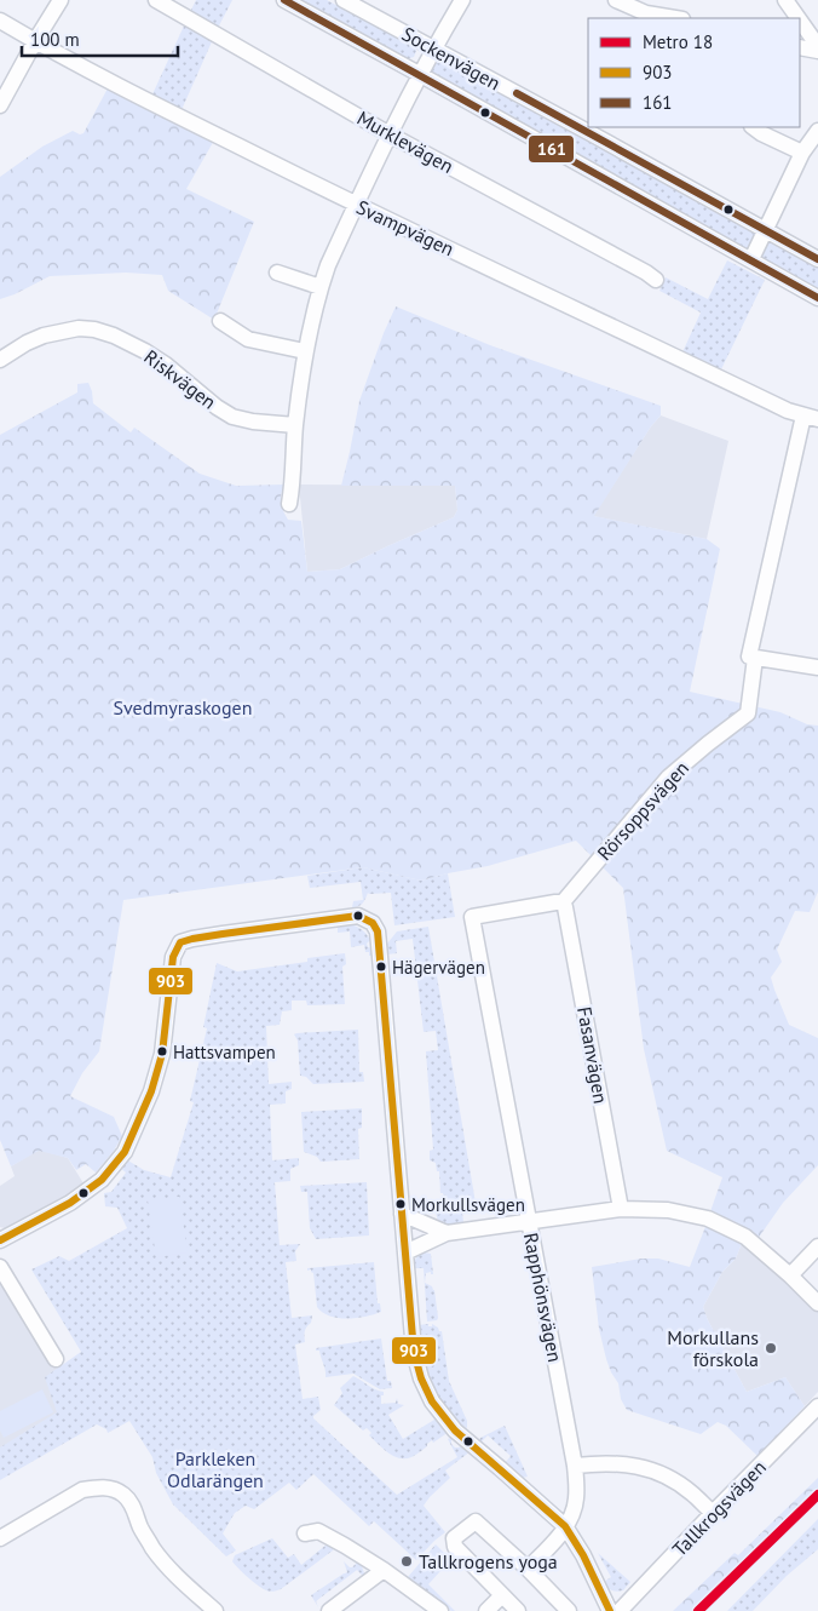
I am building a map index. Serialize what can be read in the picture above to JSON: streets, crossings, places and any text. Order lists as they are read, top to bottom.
{
  "streets": {
    "street": [
      "Sockenvägen",
      "Murklevägen",
      "Svampvägen",
      "Riskvägen",
      "Rörsoppsvägen",
      "Fasanvägen",
      "Rapphönsvägen",
      "Tallkrogsvägen"
    ]
  },
  "crossings": [
    ["Svampvägen", "Rörsoppsvägen"],
    ["Rörsoppsvägen", "Fasanvägen"],
    ["Rörsoppsvägen", "Rapphönsvägen"],
    ["Fasanvägen", "Rapphönsvägen"]
  ],
  "parks": ["Svedmyraskogen", "Parkleken Odlarängen"],
  "places": [
    "Hägervägen",
    "Hattsvampen",
    "Morkullsvägen",
    "Morkullans förskola",
    "Tallkrogens yoga"
  ],
  "lines": ["transit line 161", "transit line 903", "metro line 18"],
  "legend": ["Metro 18", "903", "161"],
  "scale_bar": "100 m"
}
